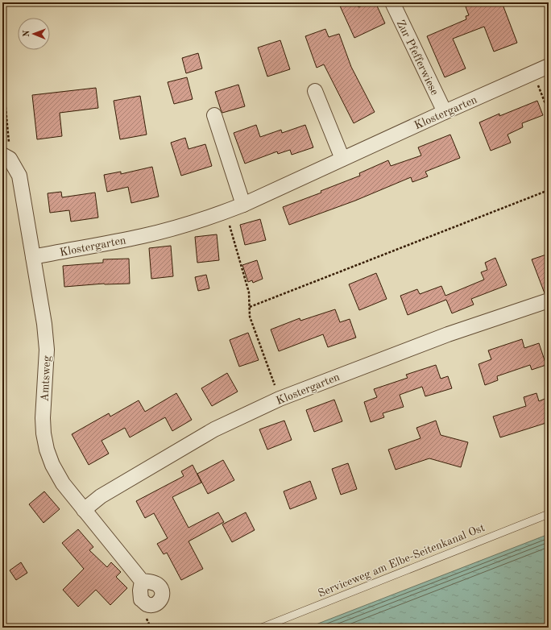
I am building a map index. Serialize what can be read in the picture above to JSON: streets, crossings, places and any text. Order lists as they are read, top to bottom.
{
  "streets": {
    "street": ["Zur Pfefferwiese", "Klostergarten", "Amtsweg"],
    "lane": ["Serviceweg am Elbe-Seitenkanal Ost"]
  },
  "crossings": [
    ["Zur Pfefferwiese", "Klostergarten"],
    ["Klostergarten", "Amtsweg"]
  ],
  "north": "left"
}
